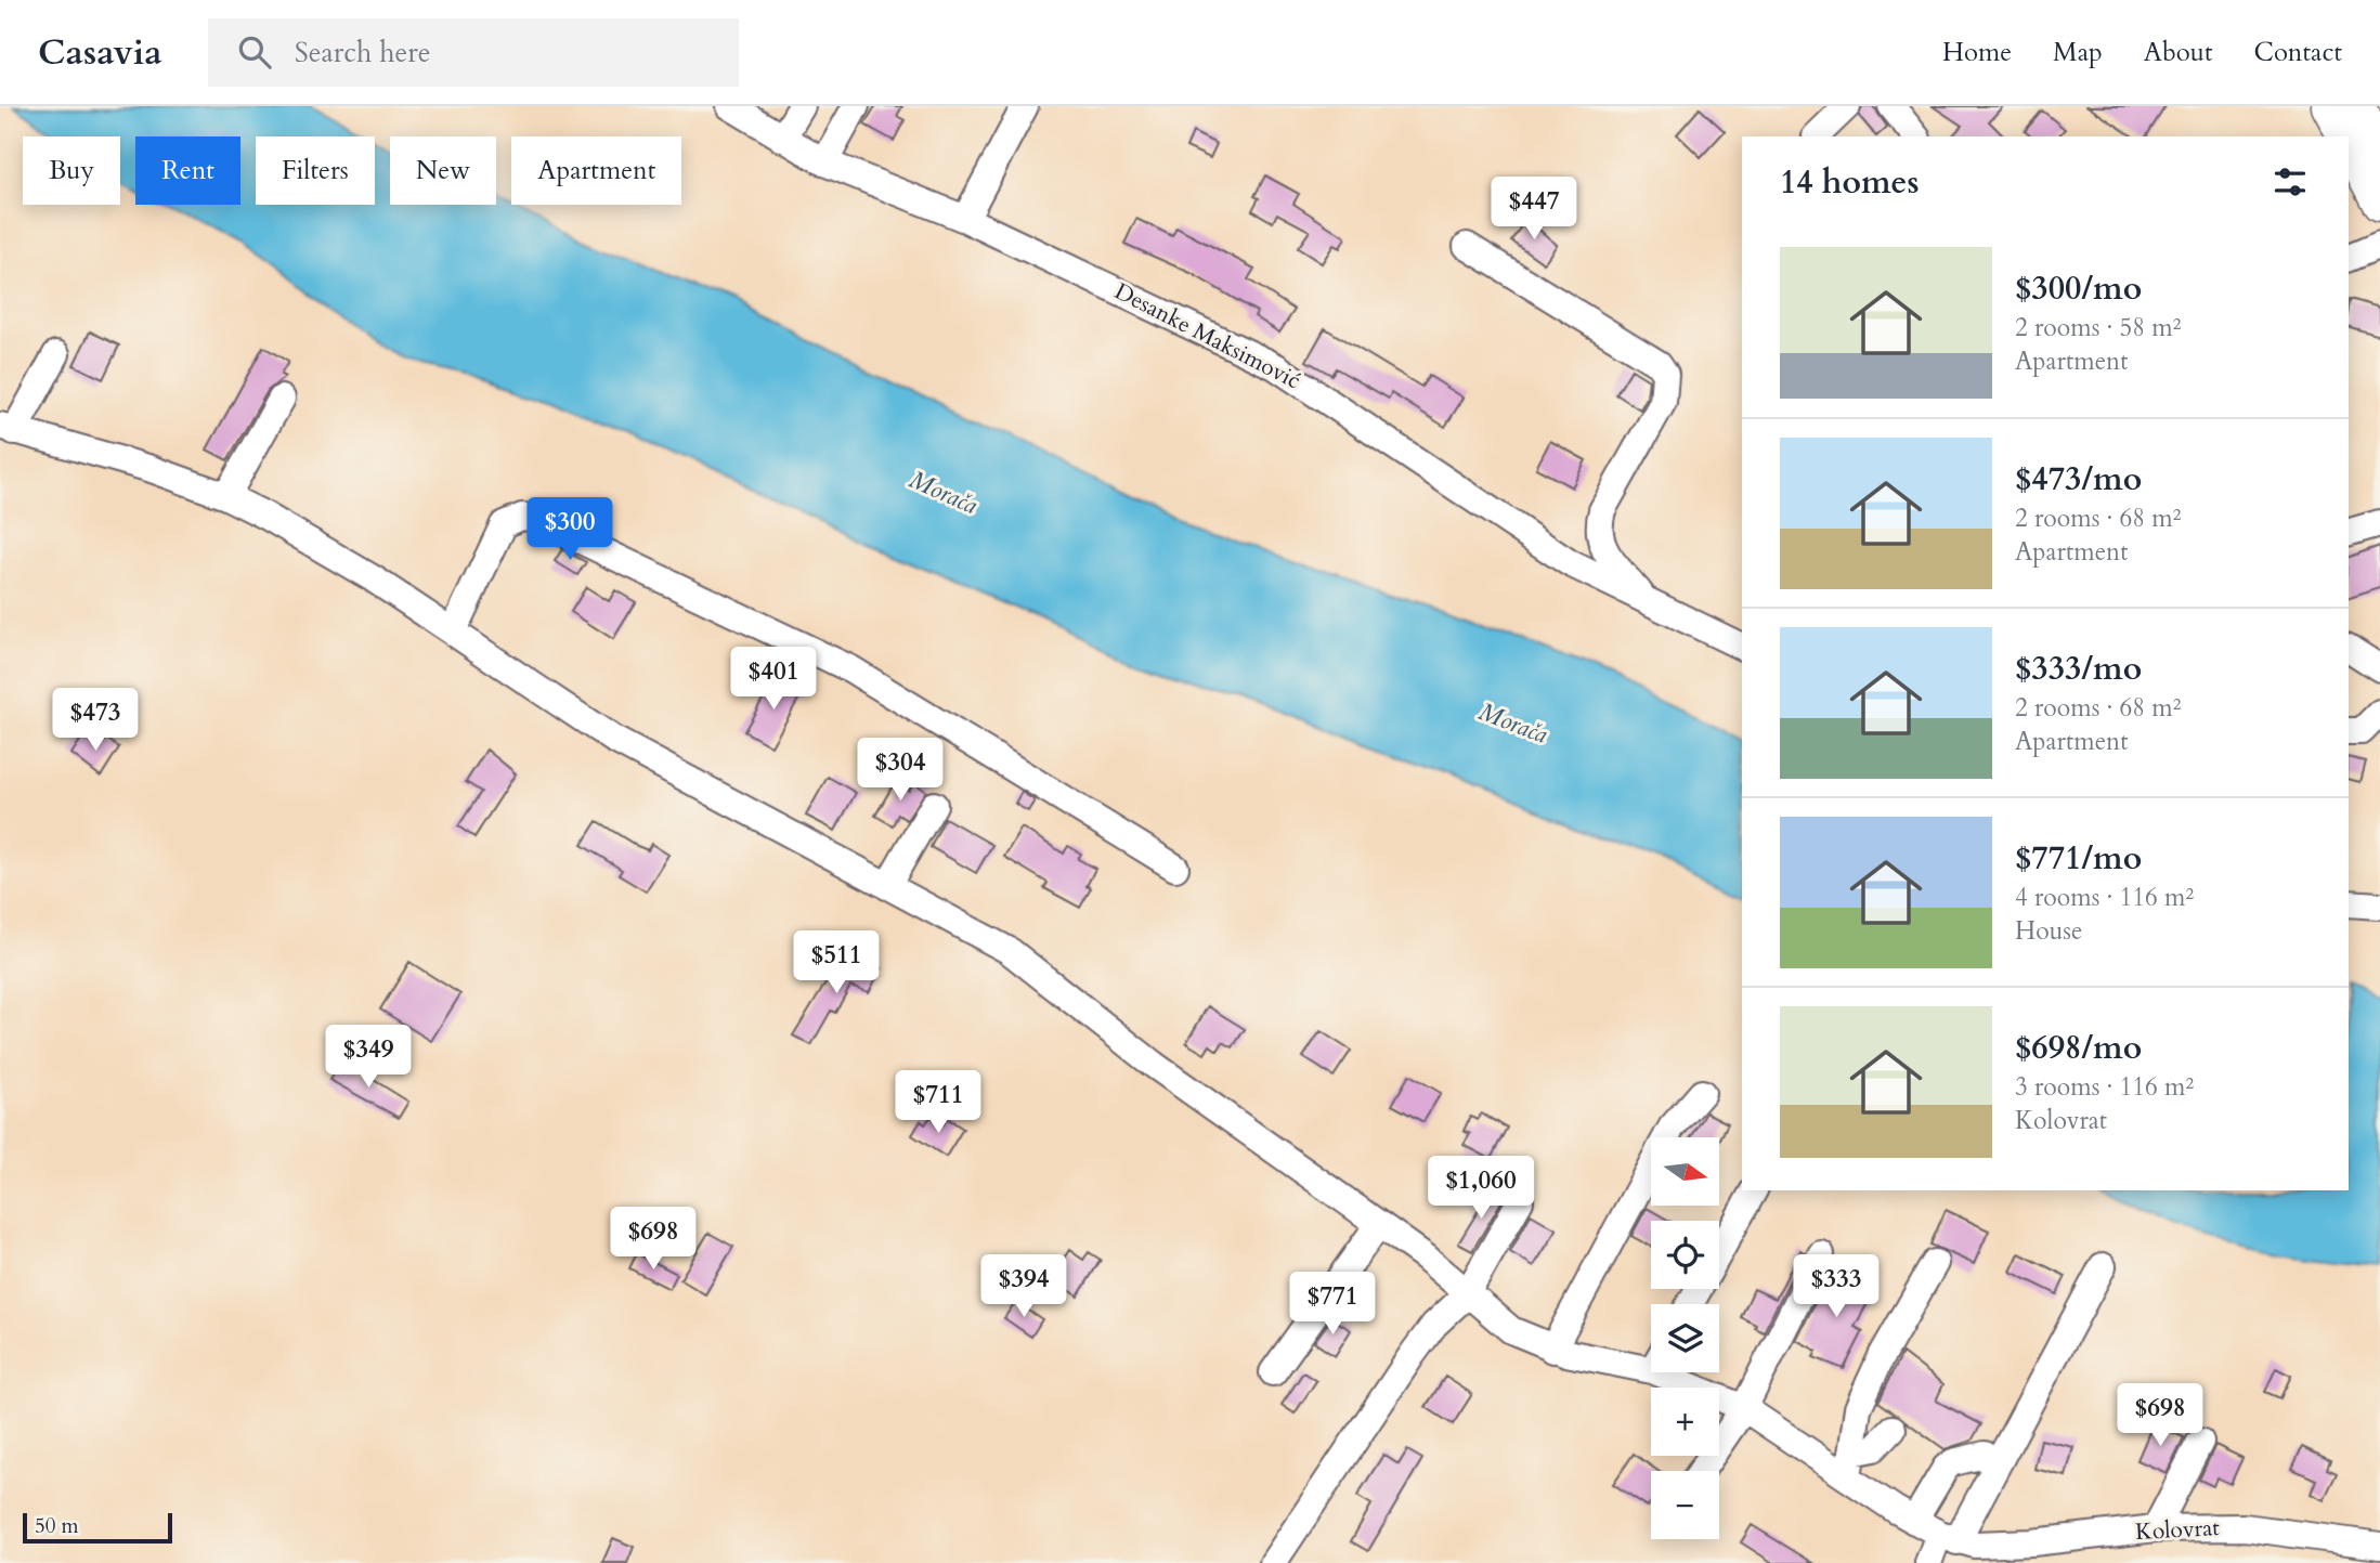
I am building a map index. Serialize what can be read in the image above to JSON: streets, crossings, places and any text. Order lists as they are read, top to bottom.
{
  "streets": {
    "street": ["Desanke Maksimović", "Kolovrat"]
  },
  "water": ["Morača"],
  "scale_bar": "50 m",
  "north": "right",
  "page": {
    "header": "Casavia",
    "search": "Search here",
    "nav": [
      "Home",
      "Map",
      "About",
      "Contact"
    ],
    "chip": [
      "Buy",
      "Rent",
      "Filters",
      "New",
      "Apartment"
    ],
    "heading": "14 homes",
    "price": [
      "$447",
      "$300",
      "$401",
      "$473",
      "$304",
      "$511",
      "$349",
      "$711",
      "$1,060",
      "$698",
      "$394",
      "$333",
      "$771",
      "$698"
    ],
    "list": [
      {
        "name": "$300/mo",
        "note": "2 rooms · 58 m² · Apartment"
      },
      {
        "name": "$473/mo",
        "note": "2 rooms · 68 m² · Apartment"
      },
      {
        "name": "$333/mo",
        "note": "2 rooms · 68 m² · Apartment"
      },
      {
        "name": "$771/mo",
        "note": "4 rooms · 116 m² · House"
      },
      {
        "name": "$698/mo",
        "note": "3 rooms · 116 m² · Kolovrat"
      }
    ],
    "map_buttons": ["+", "−"],
    "scale": "50 m"
  }
}
